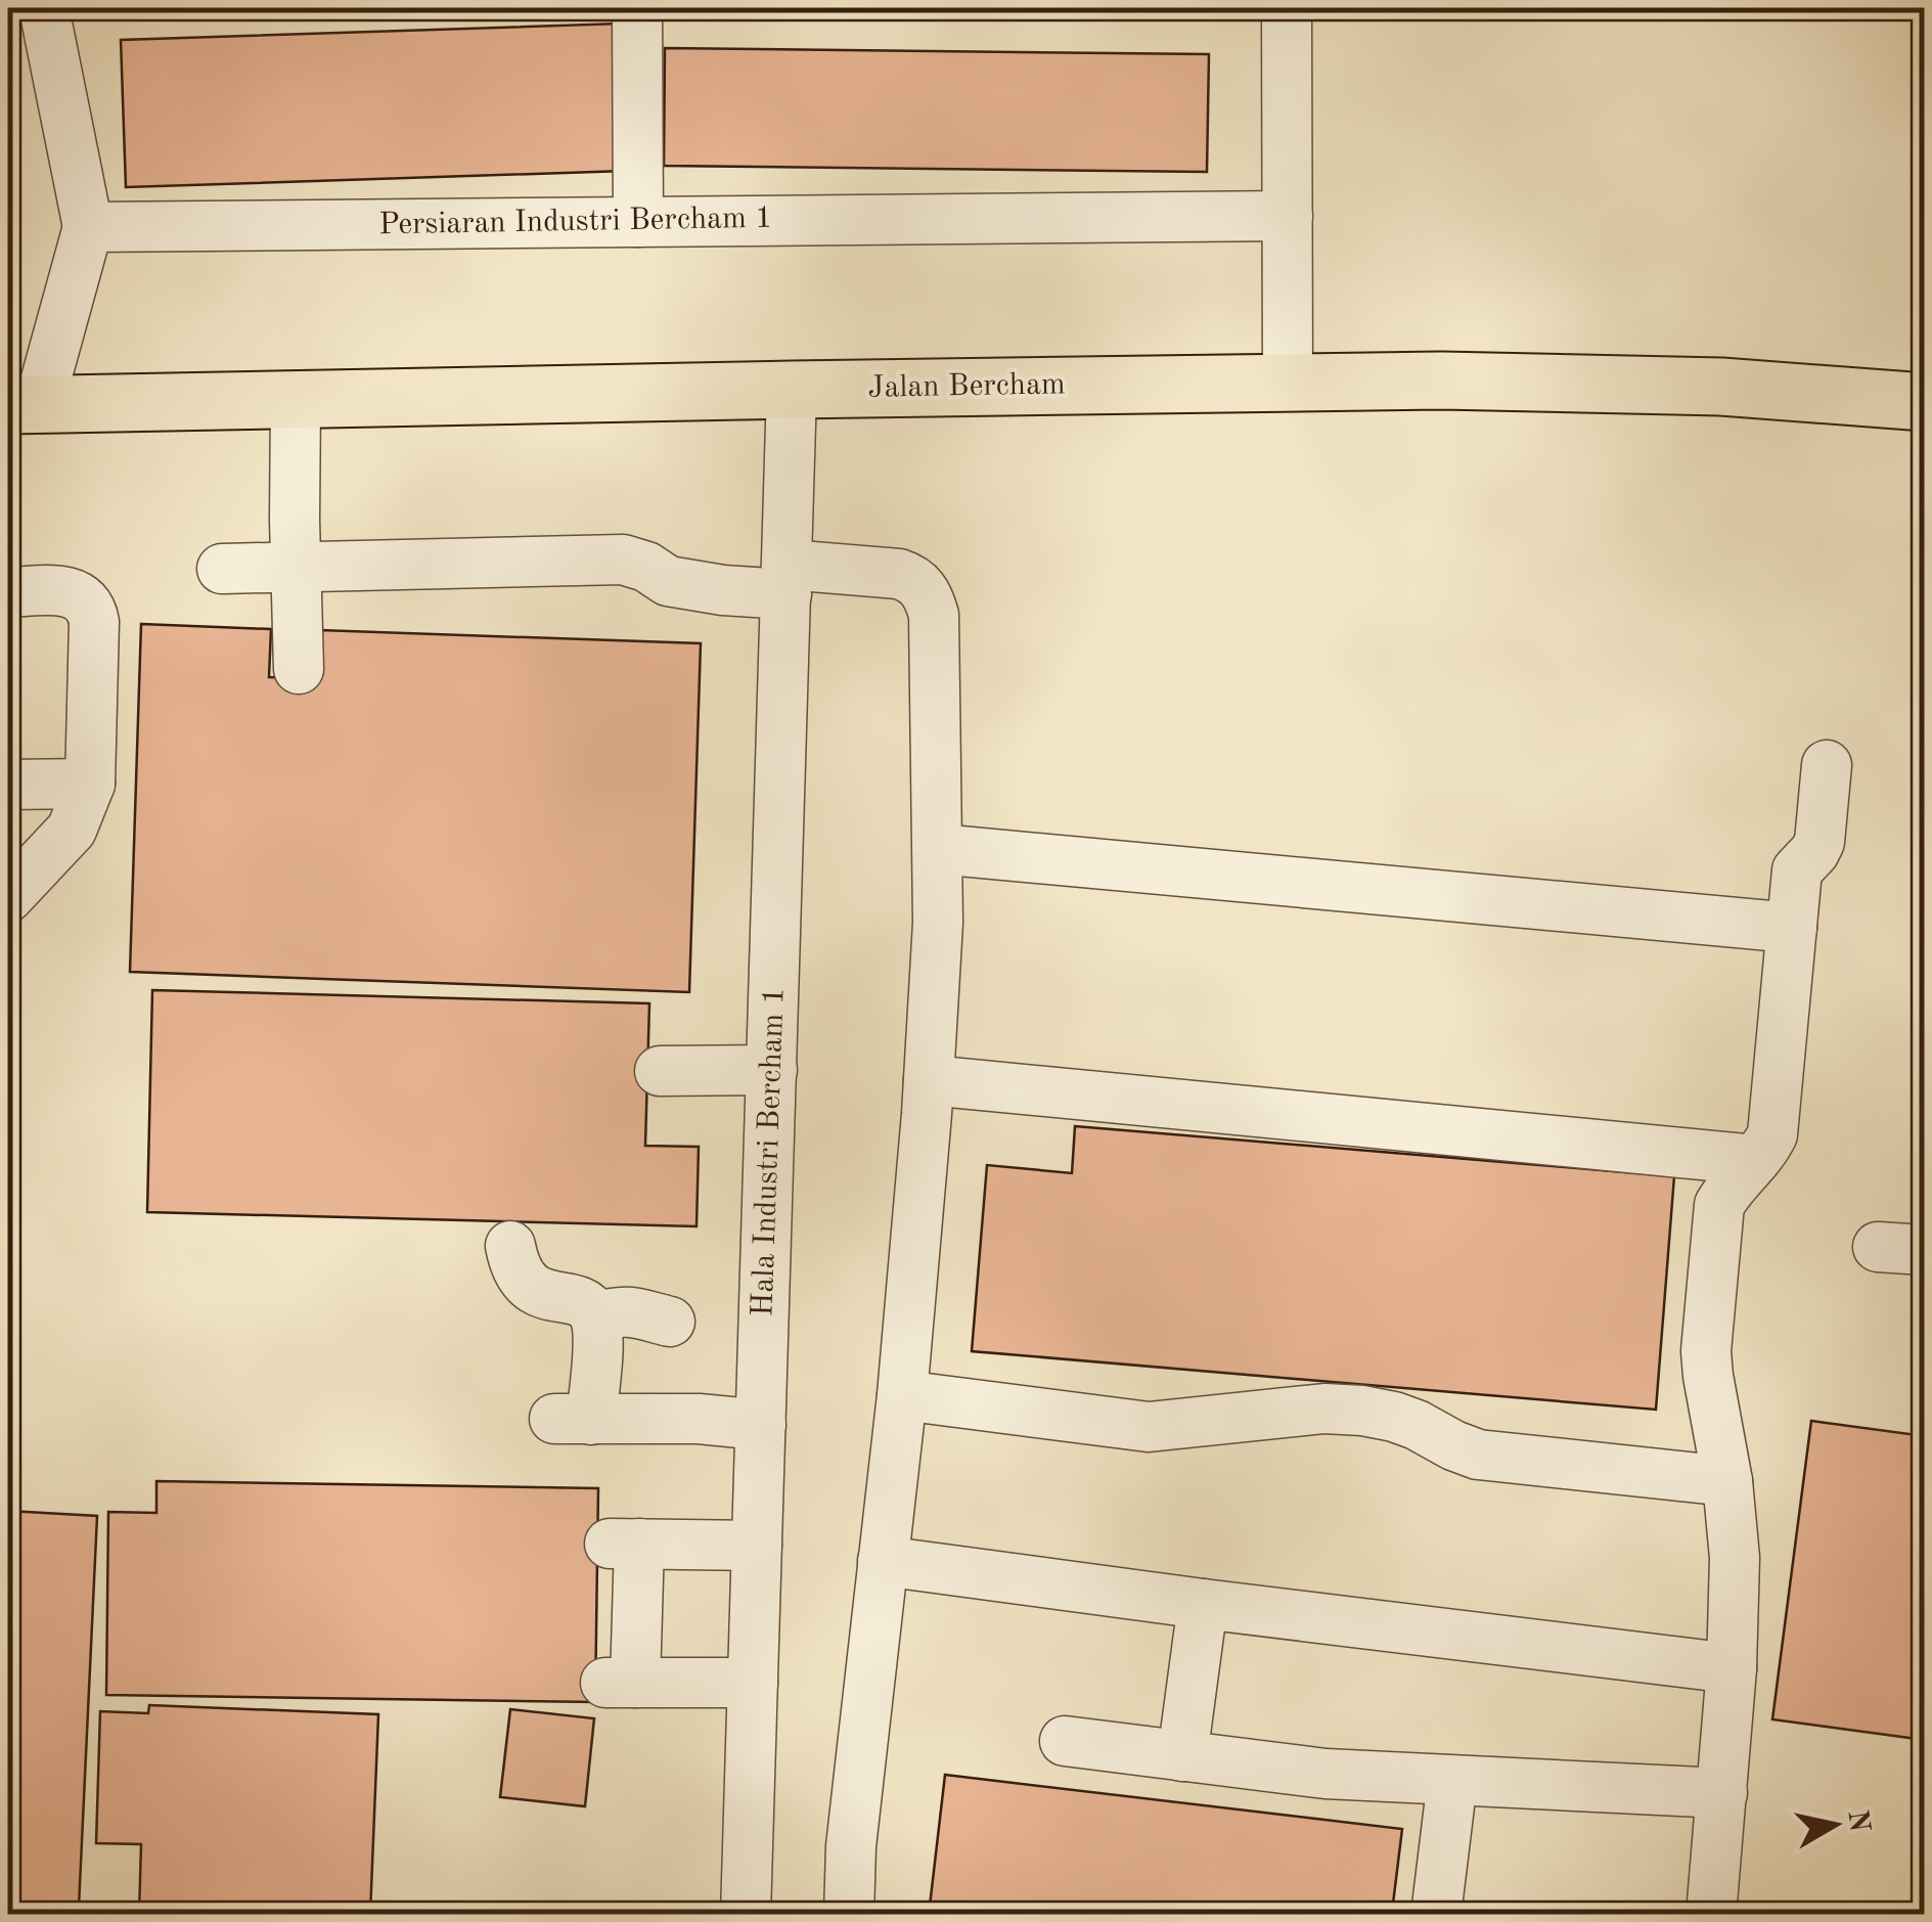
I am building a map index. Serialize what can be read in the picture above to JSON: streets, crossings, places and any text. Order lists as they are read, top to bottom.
{
  "streets": {
    "main road": ["Jalan Bercham"],
    "street": ["Persiaran Industri Bercham 1", "Hala Industri Bercham 1"]
  },
  "crossings": [
    ["Jalan Bercham", "Hala Industri Bercham 1"]
  ],
  "north": "right"
}
